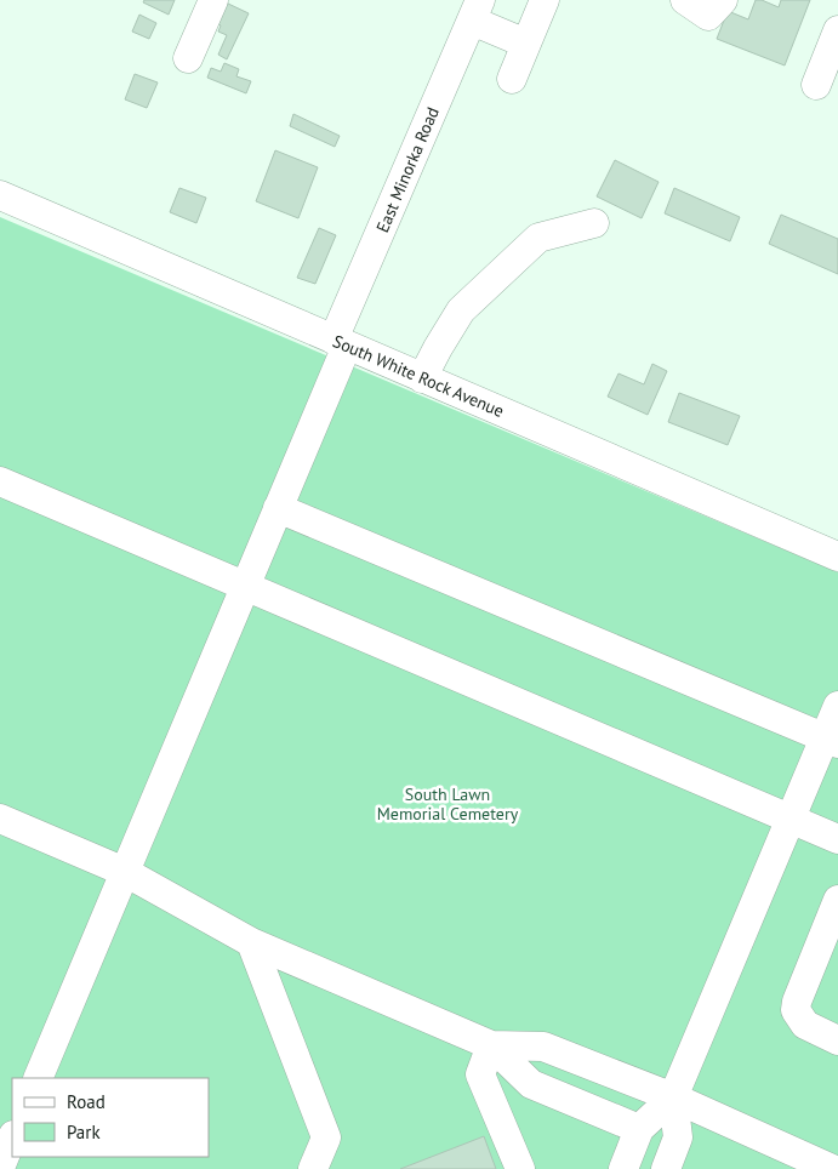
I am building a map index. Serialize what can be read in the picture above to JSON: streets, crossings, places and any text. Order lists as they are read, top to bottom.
{
  "streets": {
    "street": ["East Minorka Road", "South White Rock Avenue"]
  },
  "crossings": [
    ["East Minorka Road", "South White Rock Avenue"]
  ],
  "parks": ["South Lawn Memorial Cemetery"],
  "legend": ["Road", "Park"]
}
